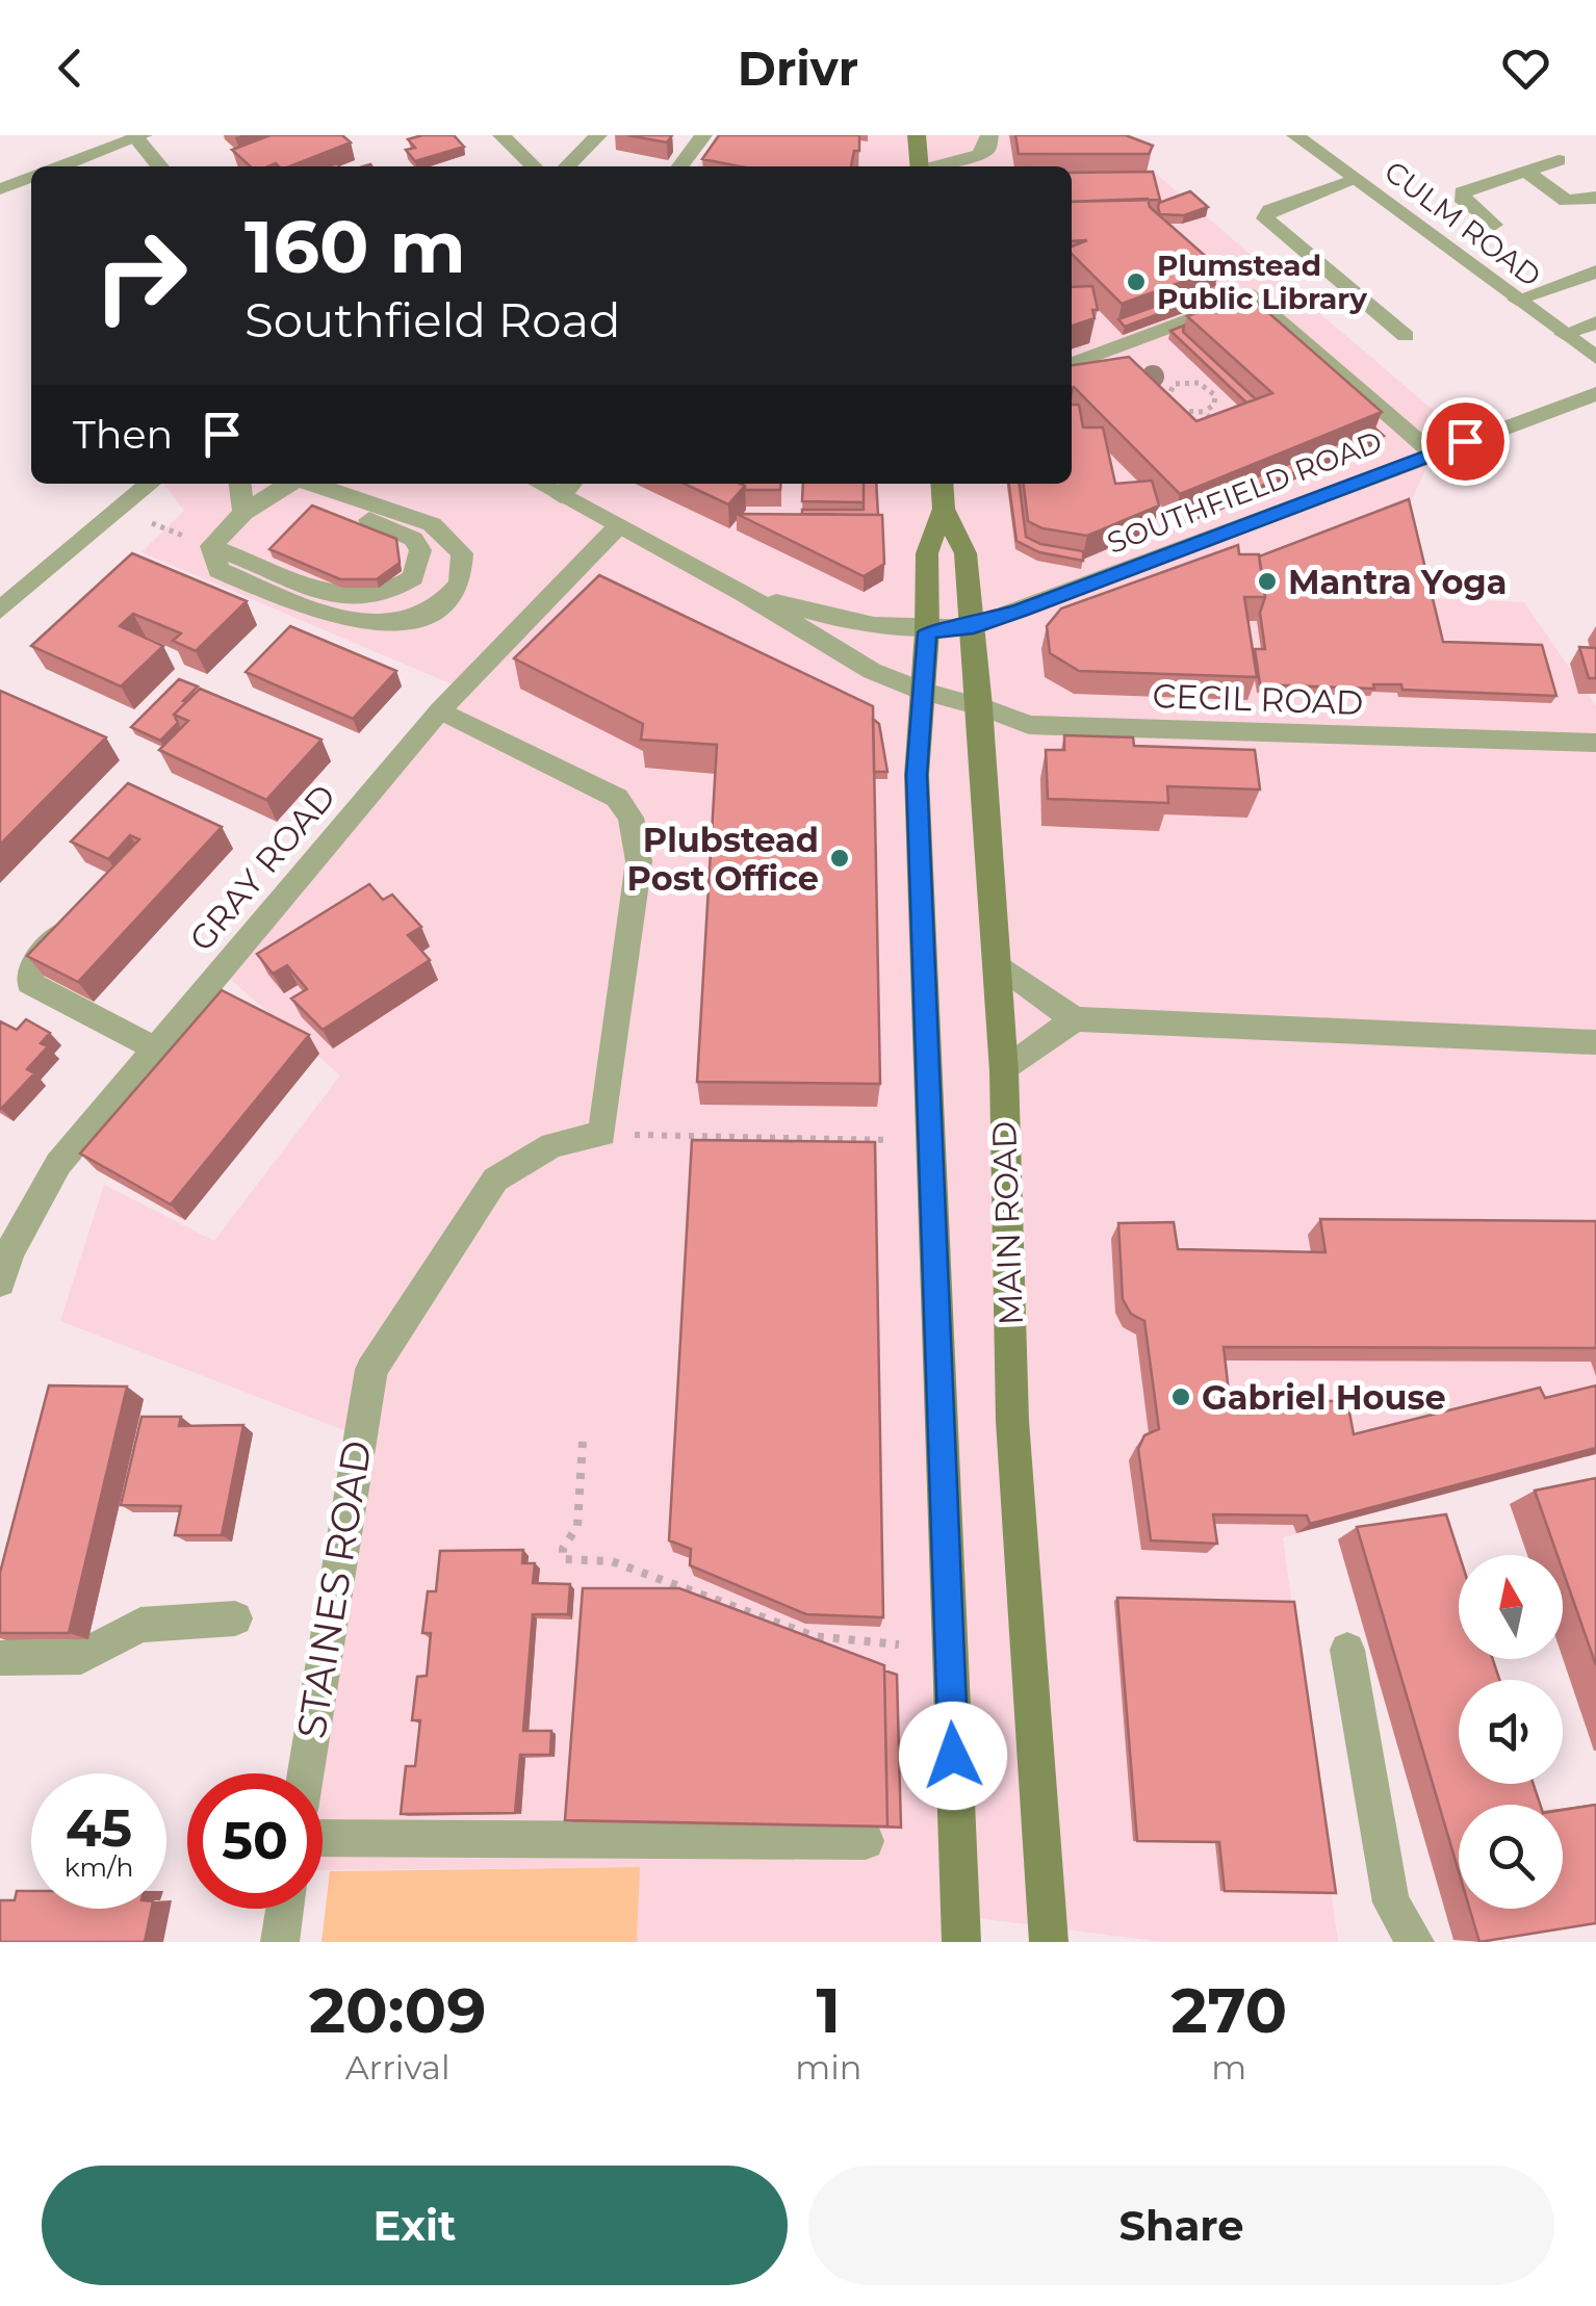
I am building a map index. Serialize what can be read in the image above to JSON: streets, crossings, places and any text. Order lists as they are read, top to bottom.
{
  "streets": {
    "main road": ["MAIN ROAD"],
    "street": [
      "CULM ROAD",
      "SOUTHFIELD ROAD",
      "CECIL ROAD",
      "GRAY ROAD",
      "STAINES ROAD"
    ]
  },
  "crossings": [
    ["SOUTHFIELD ROAD", "CECIL ROAD"],
    ["SOUTHFIELD ROAD", "MAIN ROAD"],
    ["CECIL ROAD", "MAIN ROAD"]
  ],
  "places": [
    "Plumstead Public Library",
    "Mantra Yoga",
    "Plubstead Post Office",
    "Gabriel House"
  ],
  "north": "top",
  "page": {
    "header": "Drivr",
    "turn": ["160 m", "Southfield Road"],
    "then": "Then",
    "speed": "45 km/h",
    "limit": "50",
    "eta": [
      "20:09",
      "Arrival",
      "1",
      "min",
      "270",
      "m"
    ],
    "buttons": ["Exit", "Share"]
  }
}
